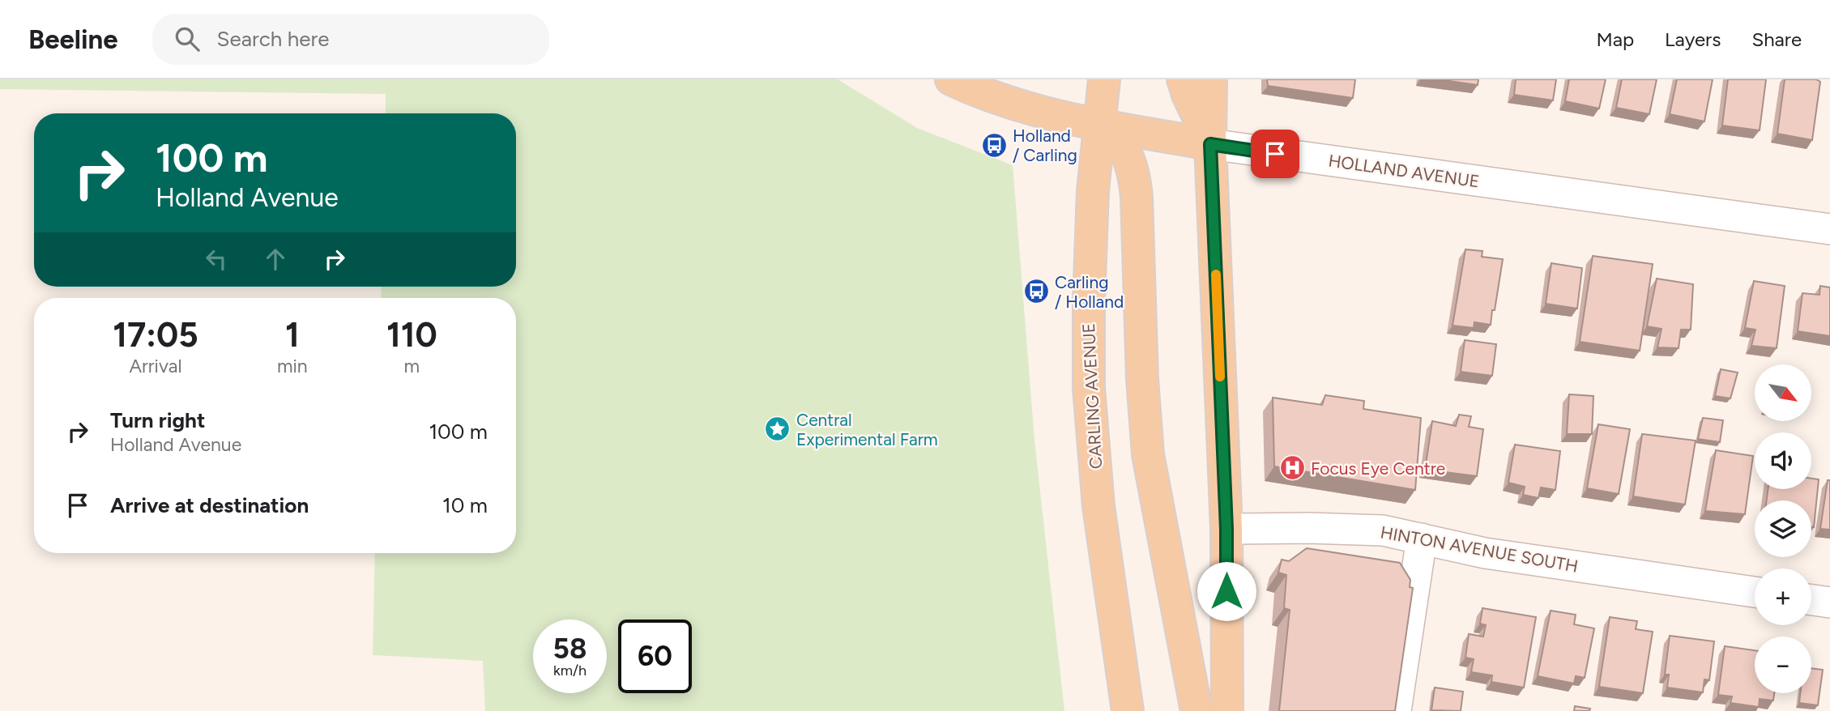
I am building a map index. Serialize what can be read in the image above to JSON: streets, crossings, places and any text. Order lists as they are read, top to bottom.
{
  "streets": {
    "main road": ["HOLLAND AVENUE", "CARLING AVENUE"],
    "street": ["HINTON AVENUE SOUTH"]
  },
  "crossings": [
    ["HOLLAND AVENUE", "CARLING AVENUE"]
  ],
  "places": {
    "bus stop": ["Holland / Carling", "Carling / Holland"],
    "place": ["Central Experimental Farm"],
    "hospital": ["Focus Eye Centre"]
  },
  "north": "bottom right",
  "page": {
    "header": "Beeline",
    "search": "Search here",
    "nav": ["Map", "Layers", "Share"],
    "turn": ["100 m", "Holland Avenue"],
    "eta": [
      "17:05",
      "Arrival",
      "1",
      "min",
      "110",
      "m"
    ],
    "map_buttons": ["+", "−"],
    "list": [
      {
        "name": "Turn right",
        "note": "Holland Avenue",
        "value": "100 m"
      },
      {
        "name": "Arrive at destination",
        "value": "10 m"
      }
    ],
    "speed": "58 km/h",
    "limit": "60"
  }
}
